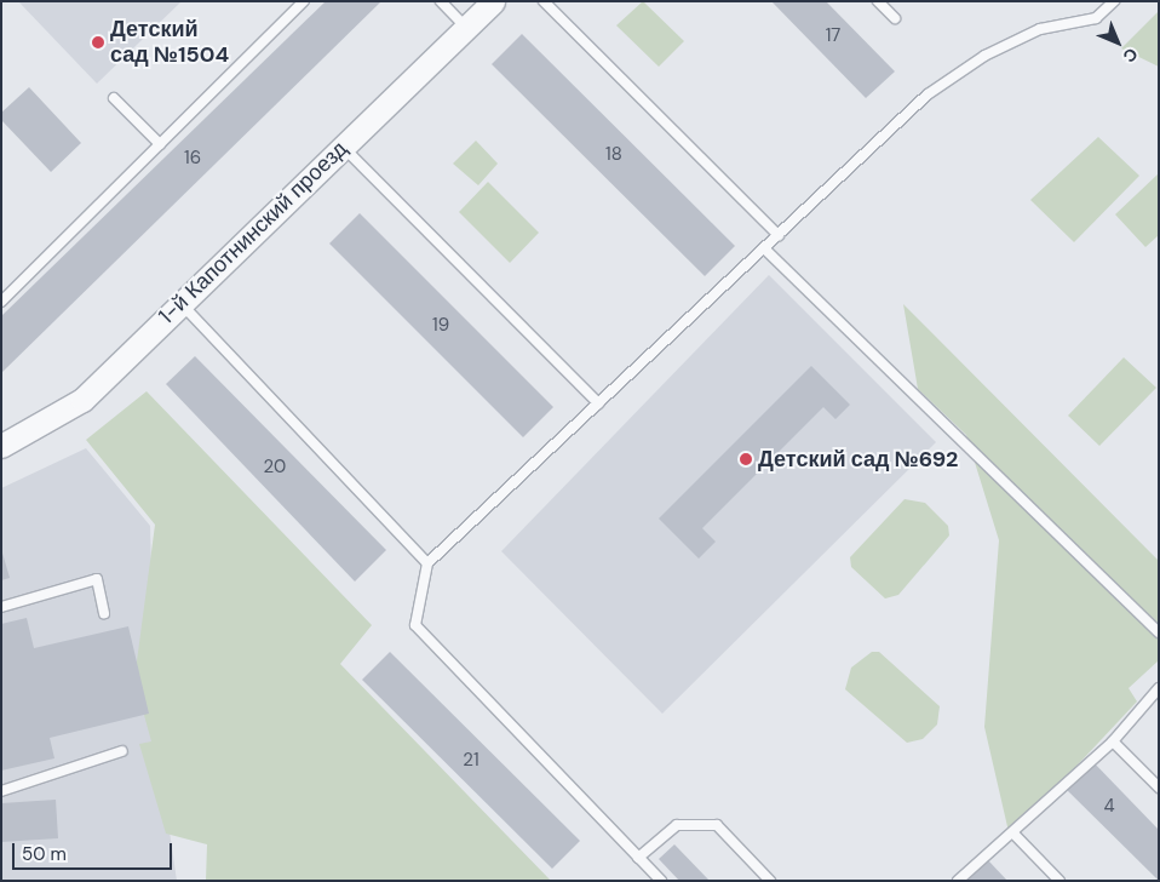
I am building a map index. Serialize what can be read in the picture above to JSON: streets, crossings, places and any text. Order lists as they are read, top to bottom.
{
  "streets": {
    "street": ["1-й Капотнинский проезд"]
  },
  "places": ["Детский сад №1504", "Детский сад №692"],
  "house_numbers": [
    "17",
    "18",
    "16",
    "19",
    "20",
    "21",
    "4"
  ],
  "scale_bar": "50 m",
  "north": "bottom right"
}
